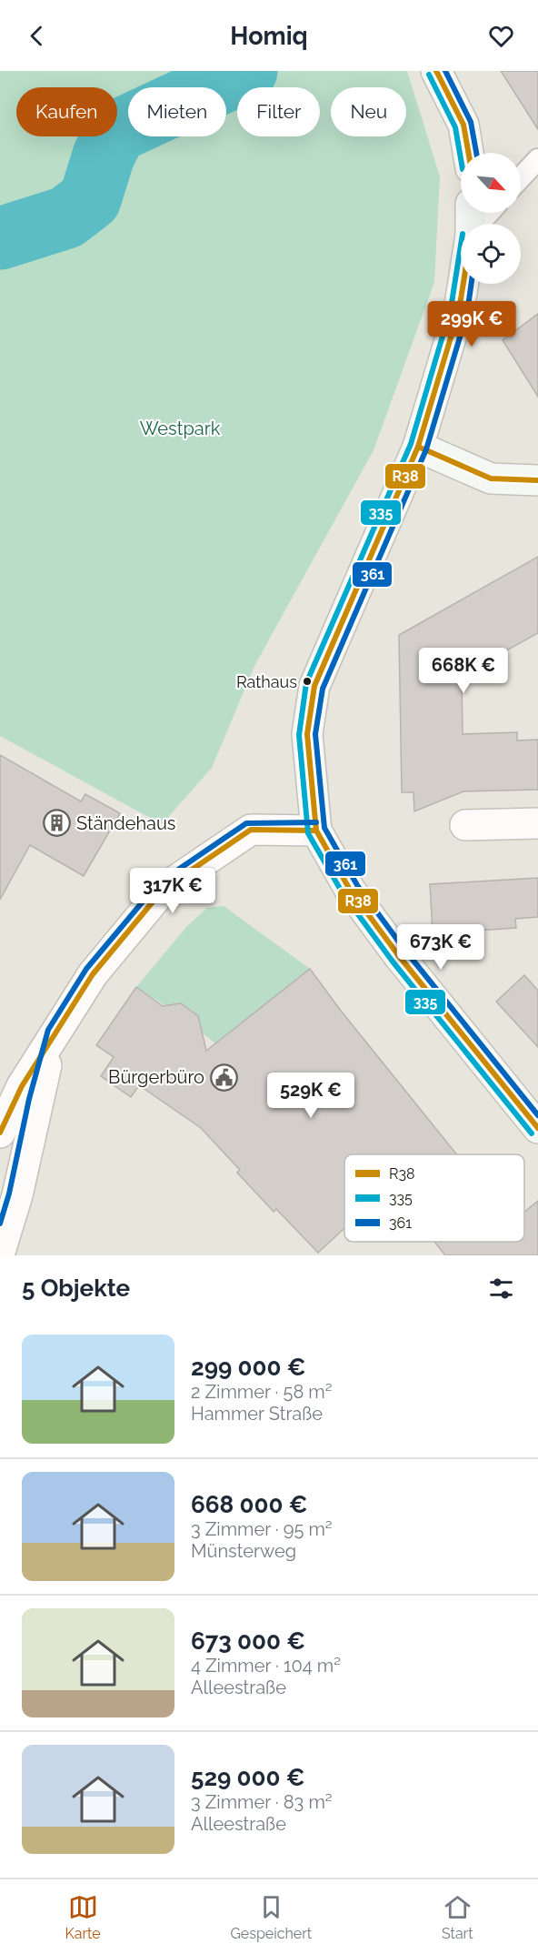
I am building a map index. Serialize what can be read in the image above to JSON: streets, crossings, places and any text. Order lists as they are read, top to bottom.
{
  "parks": ["Westpark"],
  "places": {
    "other": ["Rathaus"],
    "building": ["Ständehaus"],
    "public building": ["Bürgerbüro"]
  },
  "lines": ["transit line R38", "transit line 361", "transit line 335"],
  "legend": ["R38", "335", "361"],
  "north": "bottom right",
  "page": {
    "header": "Homiq",
    "chip": [
      "Kaufen",
      "Mieten",
      "Filter",
      "Neu"
    ],
    "price": [
      "299K €",
      "668K €",
      "317K €",
      "673K €",
      "529K €"
    ],
    "heading": "5 Objekte",
    "list": [
      {
        "name": "299 000 €",
        "note": "2 Zimmer · 58 m² · Hammer Straße"
      },
      {
        "name": "668 000 €",
        "note": "3 Zimmer · 95 m² · Münsterweg"
      },
      {
        "name": "673 000 €",
        "note": "4 Zimmer · 104 m² · Alleestraße"
      },
      {
        "name": "529 000 €",
        "note": "3 Zimmer · 83 m² · Alleestraße"
      }
    ],
    "tabs": ["Karte", "Gespeichert", "Start"]
  }
}
